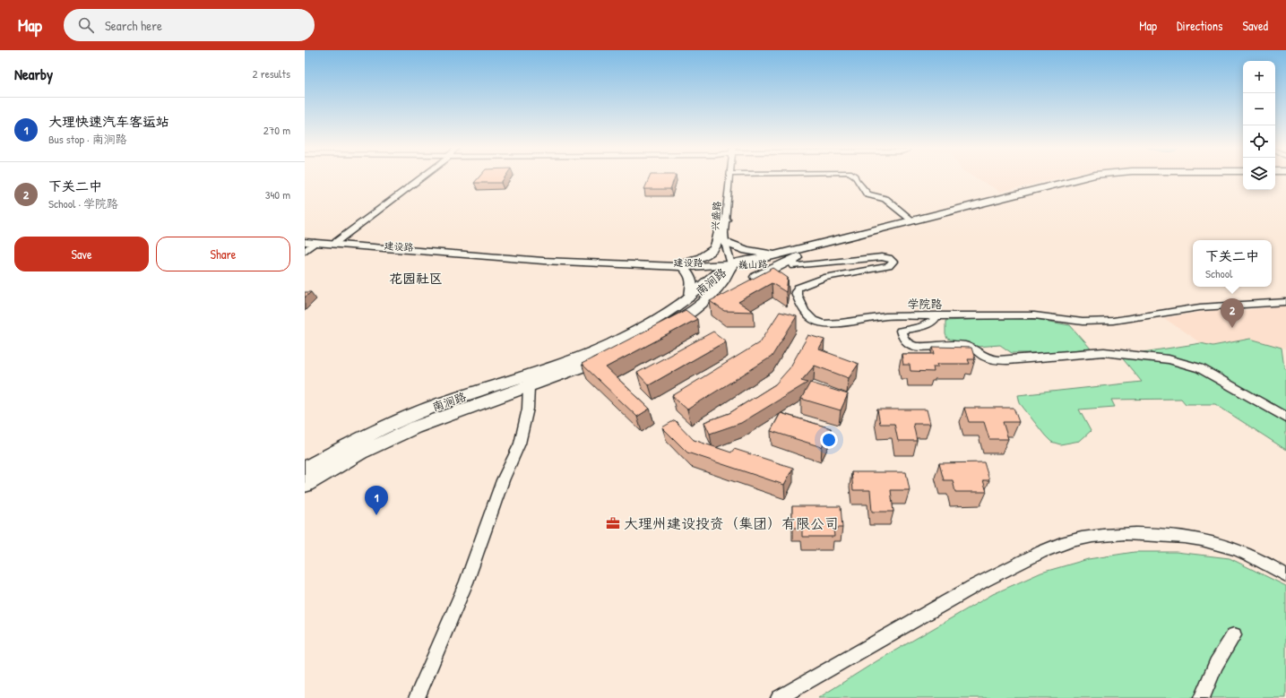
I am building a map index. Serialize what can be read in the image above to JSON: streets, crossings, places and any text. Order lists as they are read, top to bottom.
{
  "streets": {
    "highway": ["巍山路", "南涧路"],
    "main road": ["建设路"],
    "street": ["兴盛路", "学院路"]
  },
  "crossings": [
    ["兴盛路", "建设路"],
    ["兴盛路", "巍山路"],
    ["兴盛路", "南涧路"],
    ["建设路", "巍山路"],
    ["建设路", "南涧路"],
    ["巍山路", "南涧路"],
    ["巍山路", "学院路"]
  ],
  "districts": ["花园社区"],
  "places": {
    "office": ["大理州建设投资（集团）有限公司"]
  },
  "page": {
    "header": "Map",
    "search": "Search here",
    "nav": ["Map", "Directions", "Saved"],
    "heading": ["Nearby", "2 results"],
    "map_buttons": ["+", "−"],
    "list": [
      {
        "mark": "1",
        "name": "大理快速汽车客运站",
        "note": "Bus stop · 南涧路",
        "value": "270 m"
      },
      {
        "mark": "2",
        "name": "下关二中",
        "note": "School · 学院路",
        "value": "340 m"
      }
    ],
    "buttons": ["Save", "Share"],
    "popup": ["下关二中", "School"],
    "pins": ["2", "1"]
  }
}
